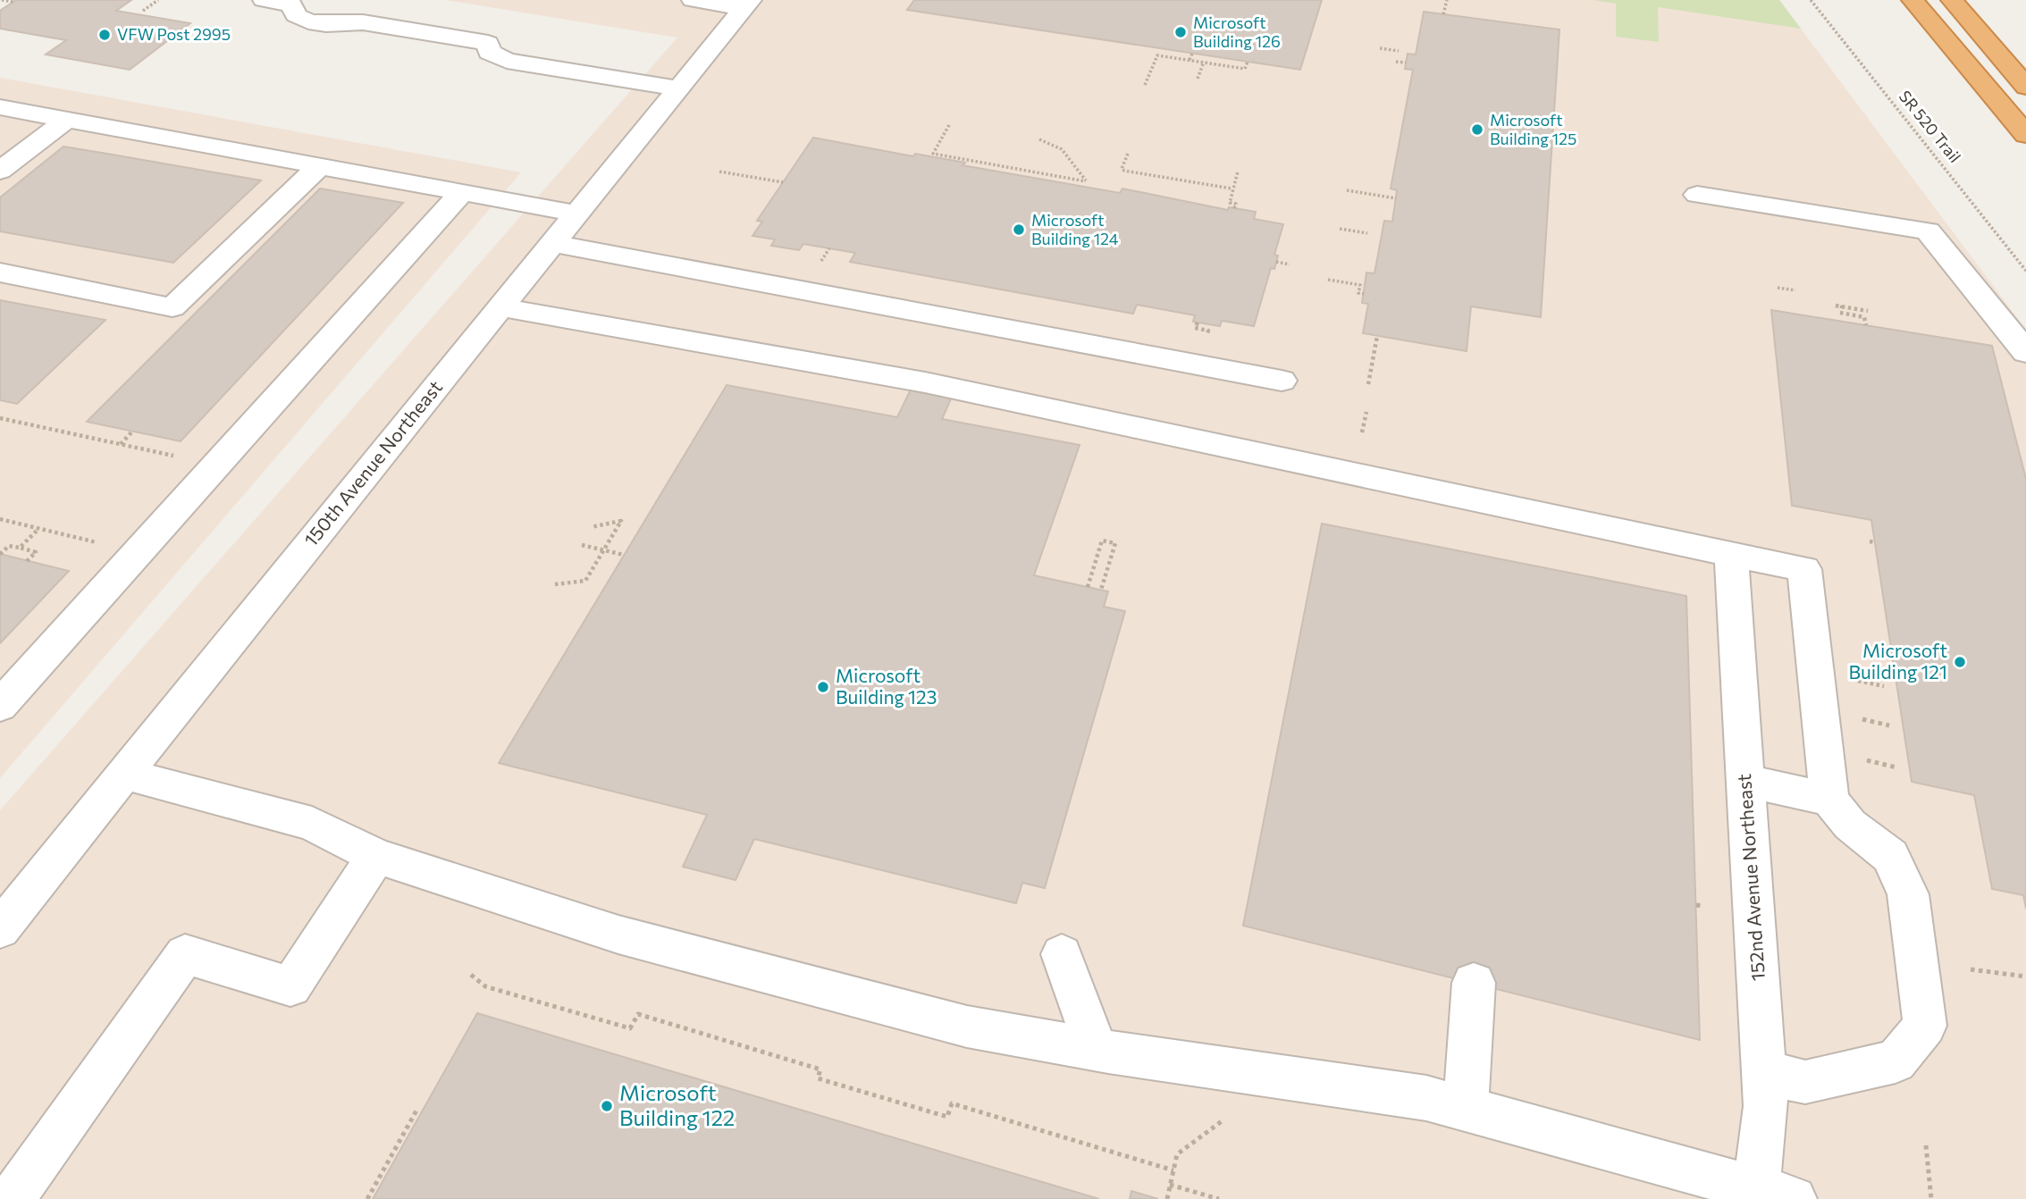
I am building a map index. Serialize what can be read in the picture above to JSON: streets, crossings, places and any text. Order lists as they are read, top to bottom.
{
  "streets": {
    "street": ["150th Avenue Northeast", "152nd Avenue Northeast"],
    "path": ["SR 520 Trail"]
  },
  "places": [
    "Microsoft Building 126",
    "VFW Post 2995",
    "Microsoft Building 125",
    "Microsoft Building 124",
    "Microsoft Building 121",
    "Microsoft Building 123",
    "Microsoft Building 122"
  ]
}
